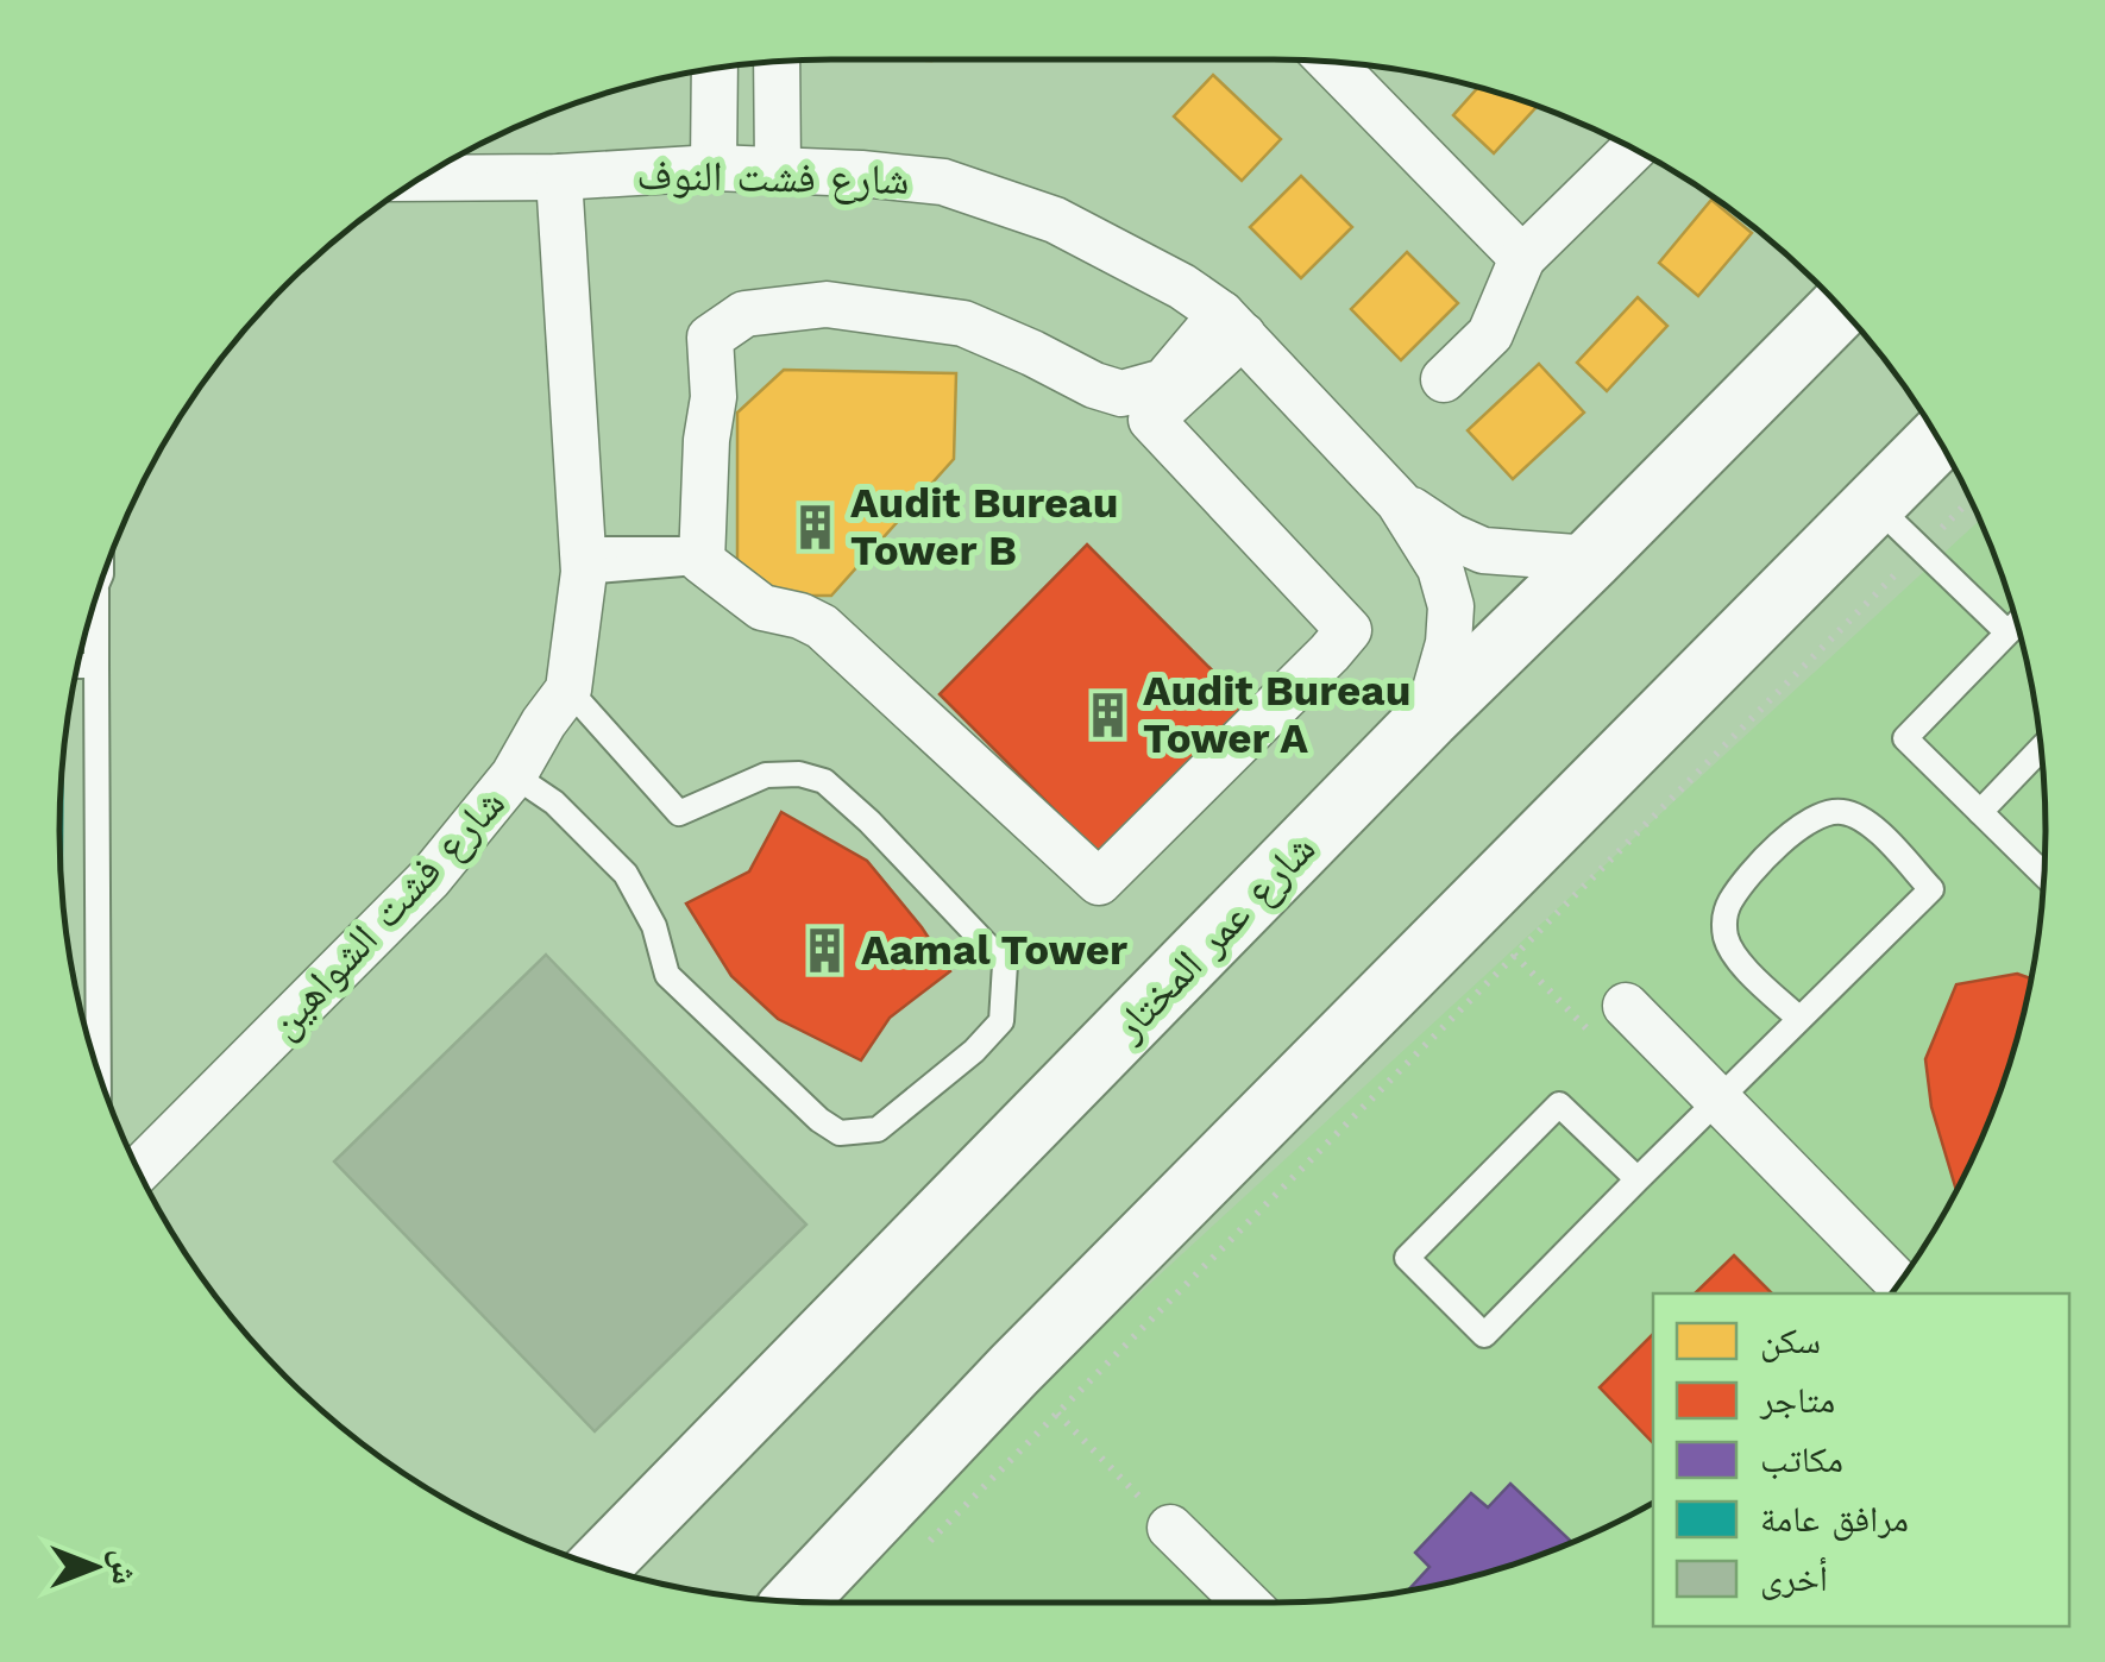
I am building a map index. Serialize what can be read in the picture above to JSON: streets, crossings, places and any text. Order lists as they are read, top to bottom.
{
  "streets": {
    "main road": ["شارع عمر المختار"],
    "street": ["شارع فشت النوف", "شارع فشت الشواهين"]
  },
  "crossings": [
    ["شارع فشت النوف", "شارع فشت الشواهين"],
    ["شارع فشت النوف", "شارع عمر المختار"]
  ],
  "places": {
    "building": ["Audit Bureau Tower B", "Audit Bureau Tower A", "Aamal Tower"]
  },
  "legend": [
    "سكن",
    "متاجر",
    "مكاتب",
    "مرافق عامة",
    "أخرى"
  ],
  "north": "right"
}
